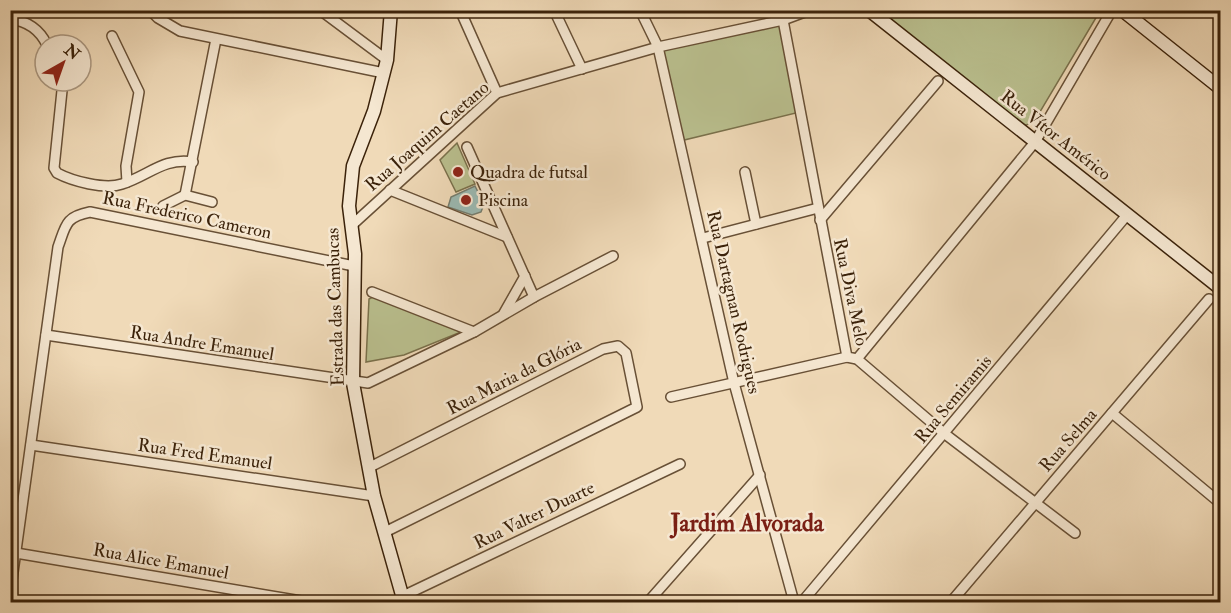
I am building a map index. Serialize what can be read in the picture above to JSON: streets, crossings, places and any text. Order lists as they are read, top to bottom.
{
  "streets": {
    "street": [
      "Rua Vítor Américo",
      "Rua Joaquim Caetano",
      "Rua Frederico Cameron",
      "Rua Diva Melo",
      "Rua Dartagnan Rodrigues",
      "Estrada das Cambucas",
      "Rua Andre Emanuel",
      "Rua Maria da Glória",
      "Rua Semiramis",
      "Rua Selma",
      "Rua Fred Emanuel",
      "Rua Valter Duarte",
      "Rua Alice Emanuel"
    ]
  },
  "crossings": [
    ["Rua Vítor Américo", "Rua Semiramis"],
    ["Rua Joaquim Caetano", "Rua Diva Melo"],
    ["Rua Joaquim Caetano", "Rua Dartagnan Rodrigues"],
    ["Rua Joaquim Caetano", "Estrada das Cambucas"],
    ["Rua Frederico Cameron", "Estrada das Cambucas"],
    ["Rua Frederico Cameron", "Rua Andre Emanuel"],
    ["Rua Frederico Cameron", "Rua Fred Emanuel"],
    ["Rua Frederico Cameron", "Rua Alice Emanuel"],
    ["Rua Diva Melo", "Rua Semiramis"],
    ["Rua Diva Melo", "Rua Selma"],
    ["Estrada das Cambucas", "Rua Andre Emanuel"],
    ["Estrada das Cambucas", "Rua Maria da Glória"],
    ["Estrada das Cambucas", "Rua Fred Emanuel"],
    ["Estrada das Cambucas", "Rua Valter Duarte"]
  ],
  "districts": ["Jardim Alvorada"],
  "places": ["Quadra de futsal", "Piscina"],
  "north": "top right"
}
